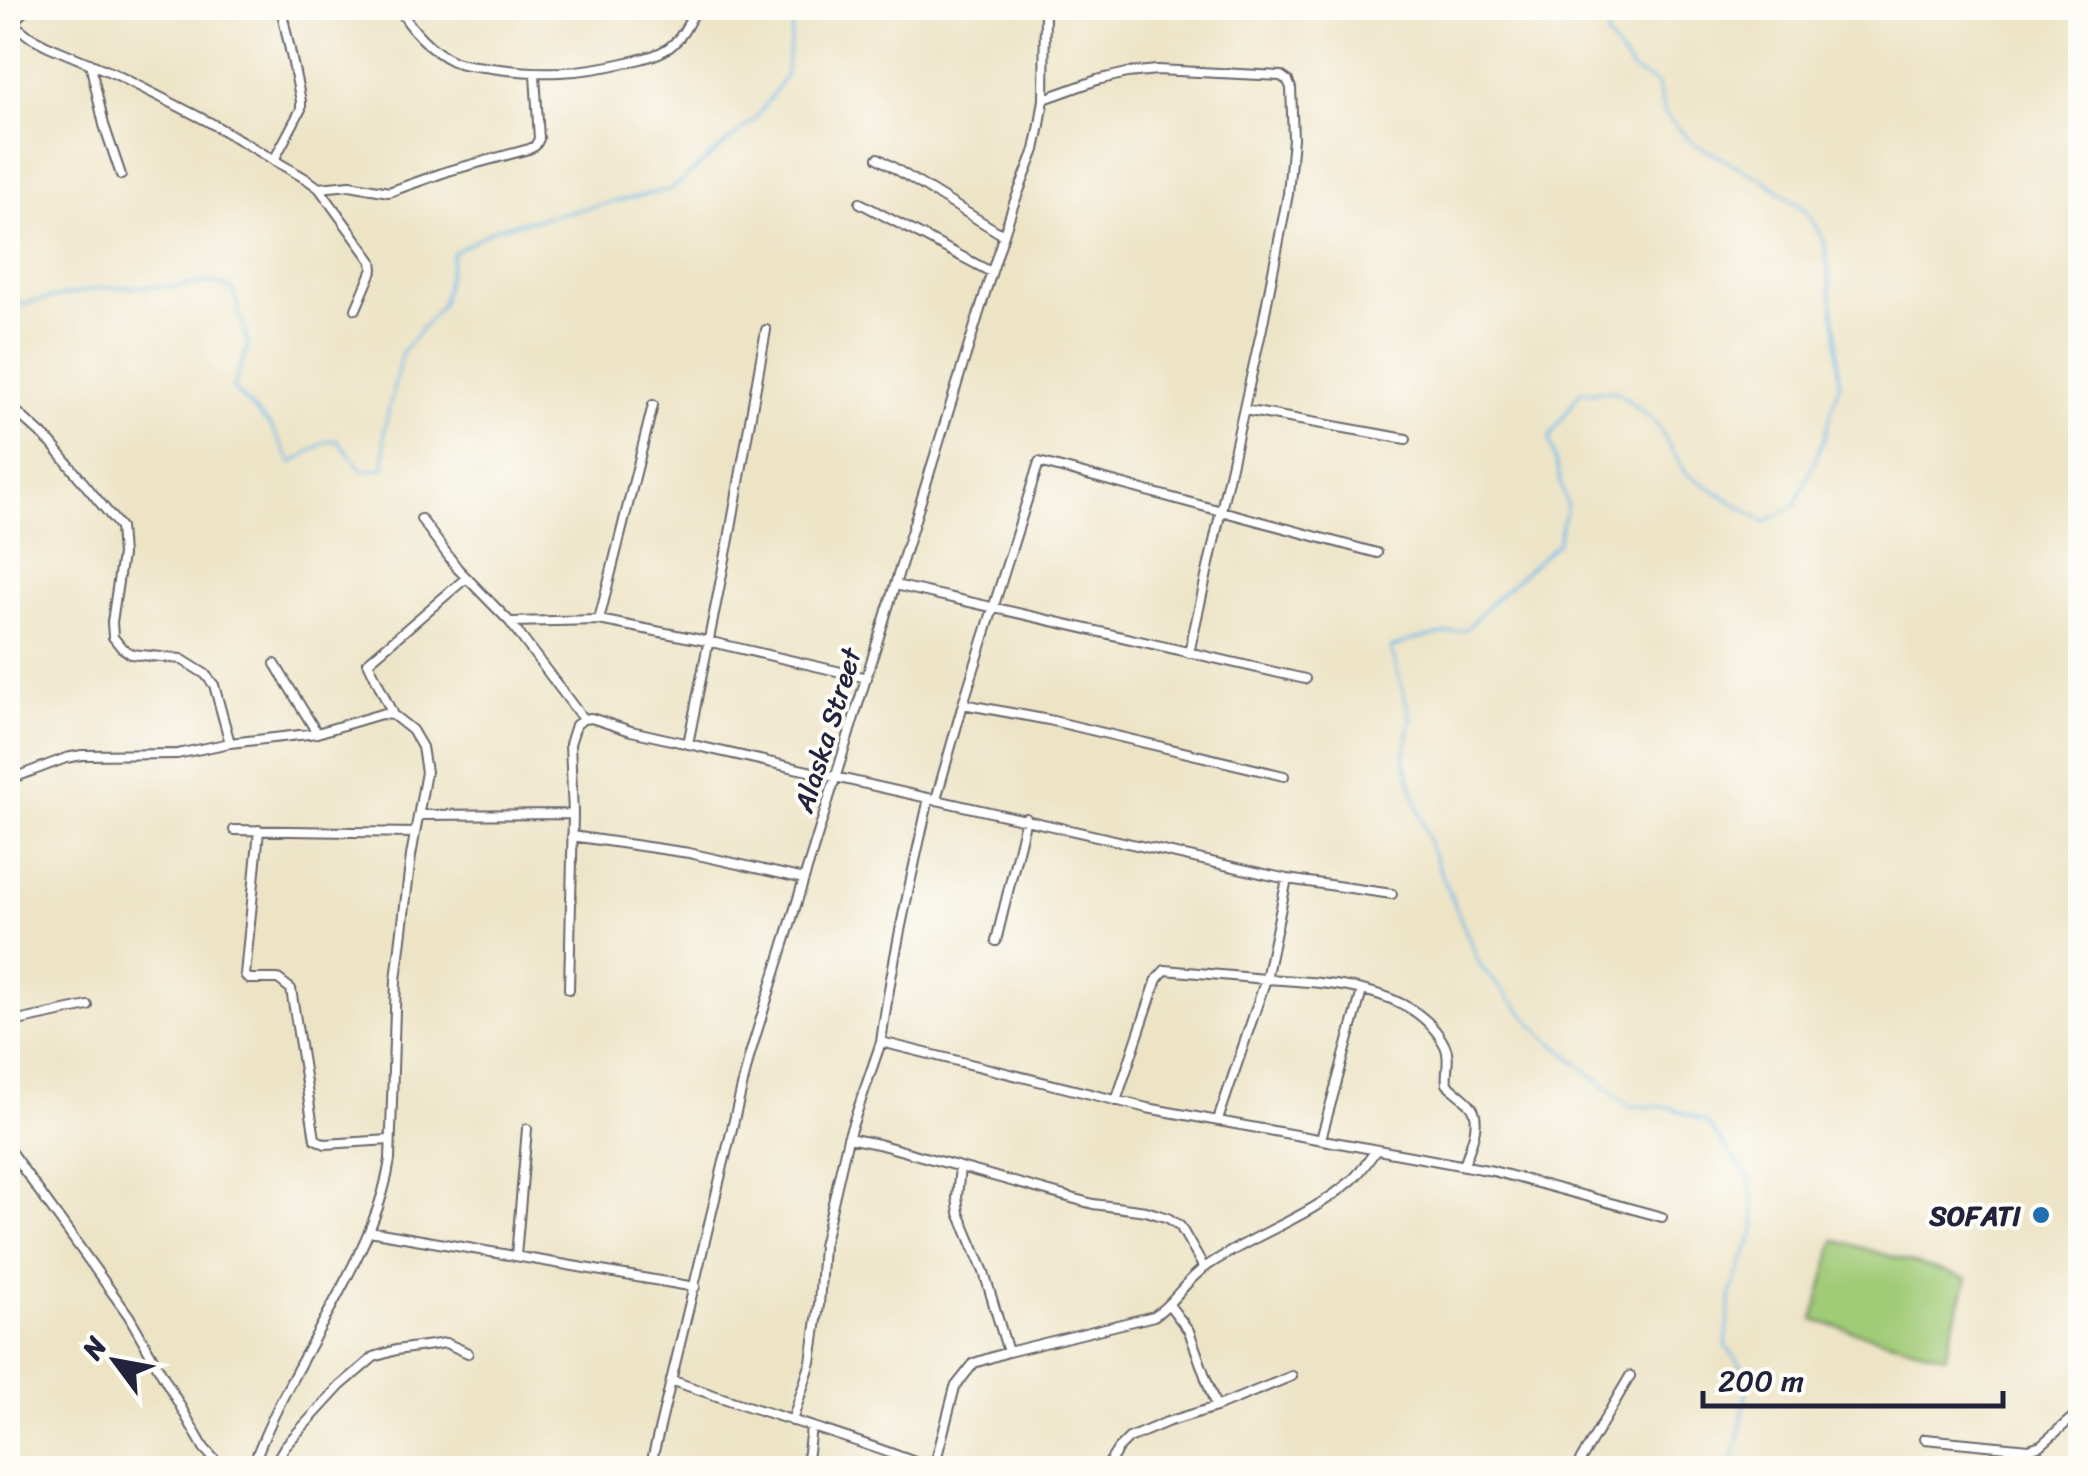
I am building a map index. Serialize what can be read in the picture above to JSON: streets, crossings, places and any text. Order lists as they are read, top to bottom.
{
  "streets": {
    "street": ["Alaska Street"]
  },
  "places": ["SOFATI"],
  "scale_bar": "200 m",
  "north": "top left"
}
